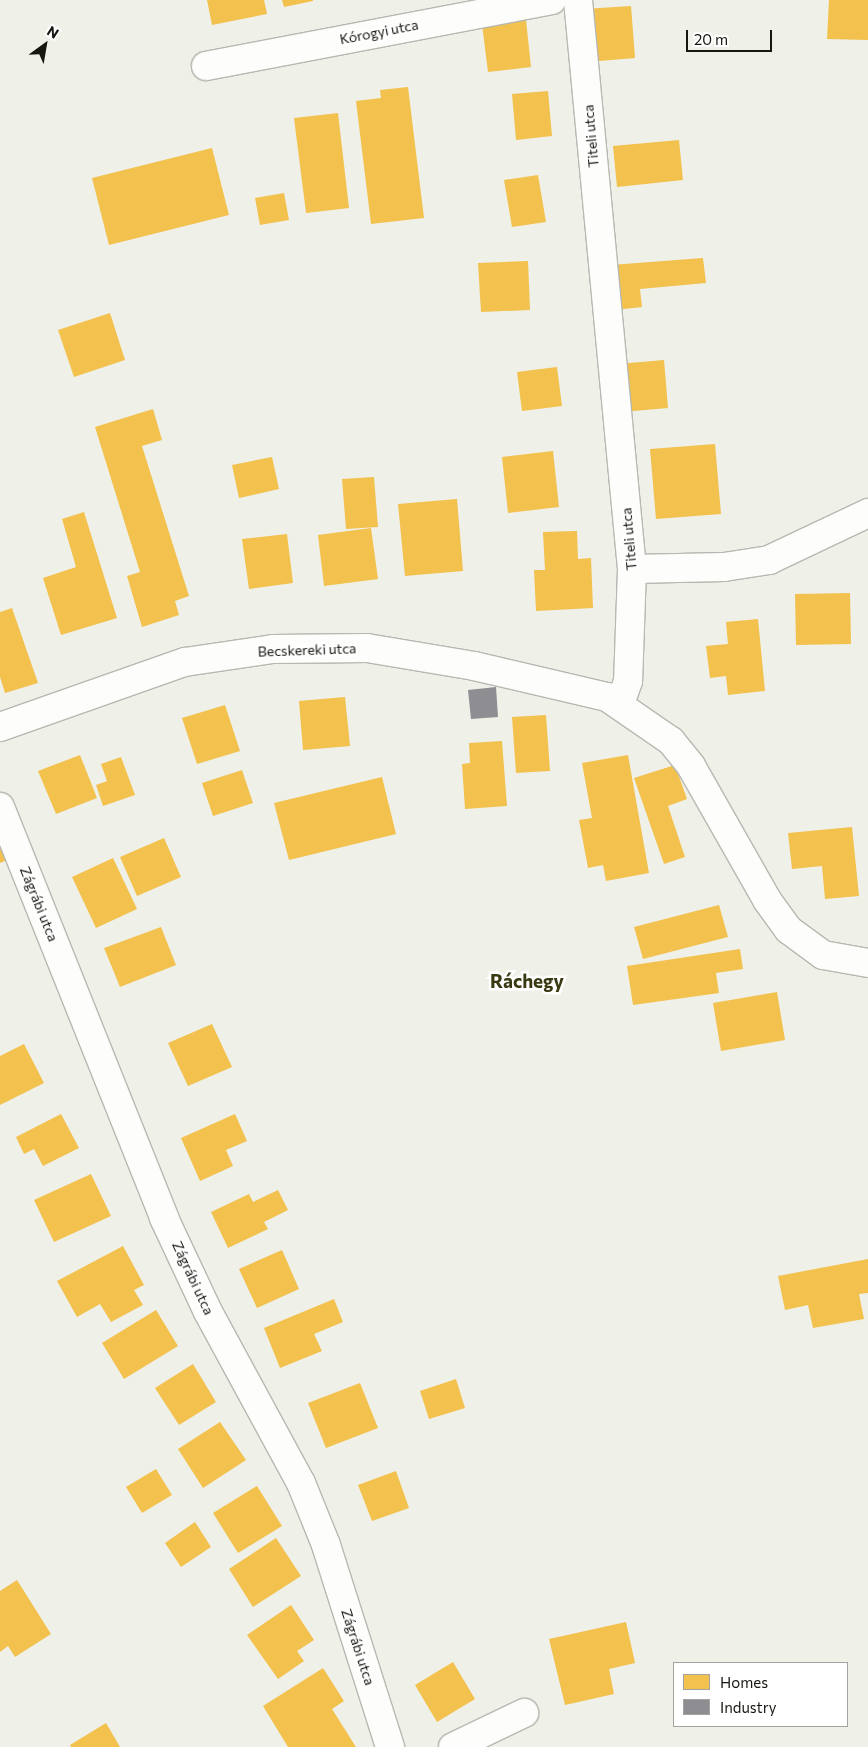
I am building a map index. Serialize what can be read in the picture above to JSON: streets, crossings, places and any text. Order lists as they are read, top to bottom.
{
  "streets": {
    "street": [
      "Kórogyi utca",
      "Titeli utca",
      "Becskereki utca",
      "Zágrábi utca"
    ]
  },
  "crossings": [
    ["Titeli utca", "Becskereki utca"]
  ],
  "districts": ["Ráchegy"],
  "legend": ["Homes", "Industry"],
  "scale_bar": "20 m",
  "north": "top right"
}
